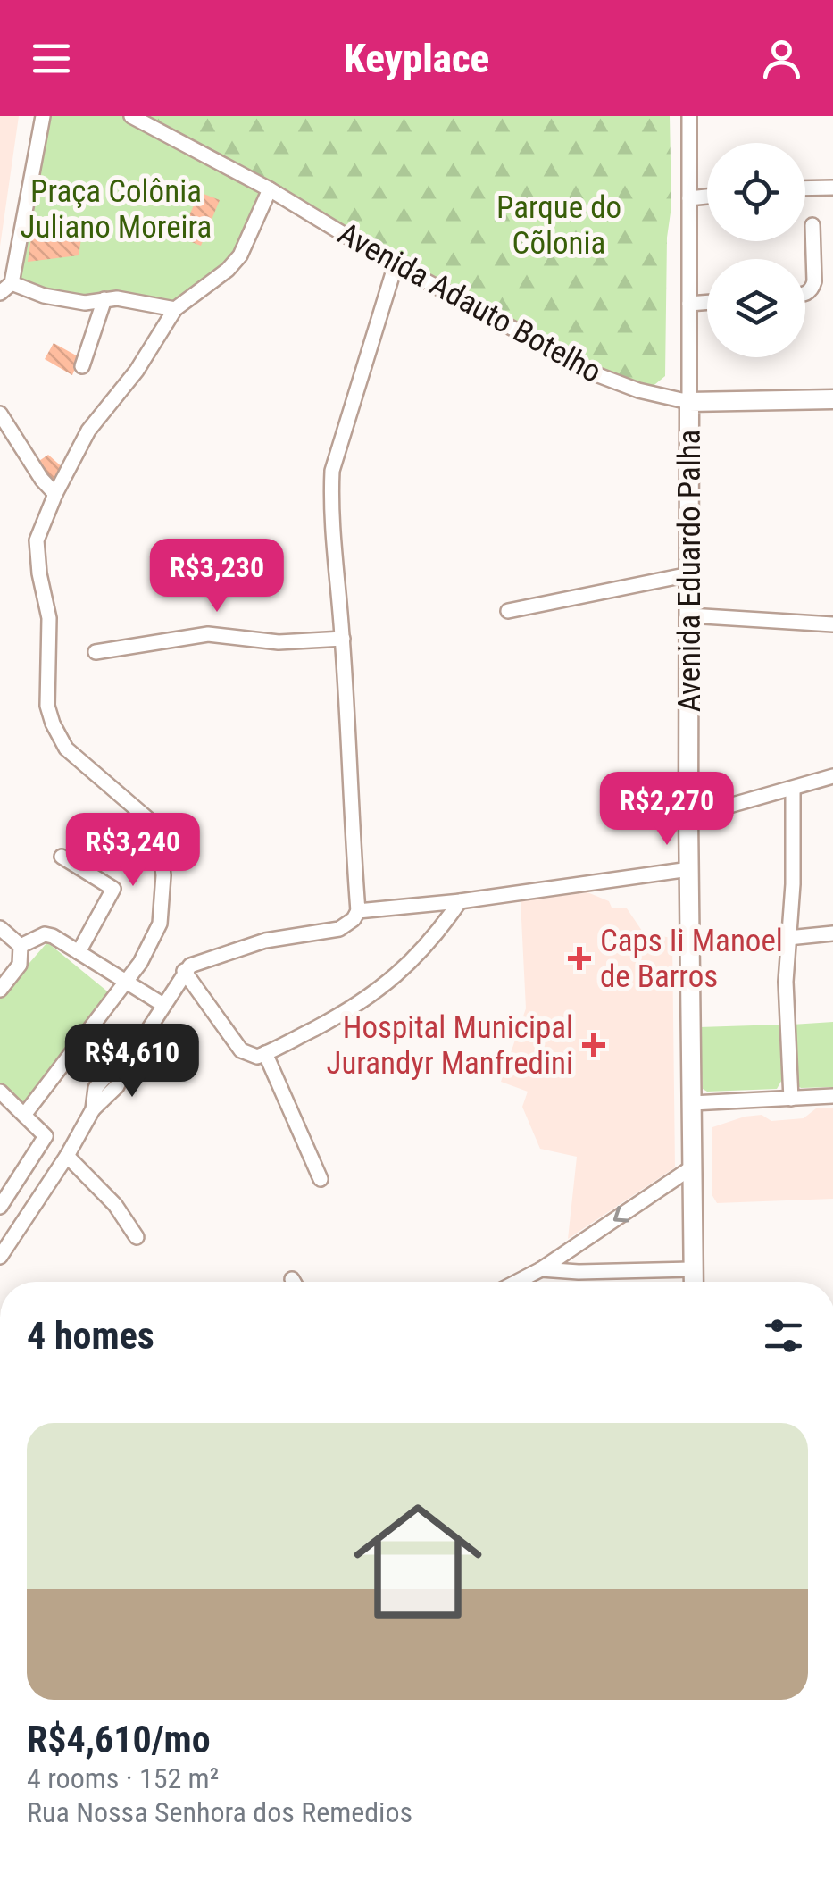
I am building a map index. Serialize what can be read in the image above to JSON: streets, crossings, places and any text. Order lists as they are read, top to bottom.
{
  "streets": {
    "street": ["Avenida Adauto Botelho", "Avenida Eduardo Palha"]
  },
  "crossings": [
    ["Avenida Adauto Botelho", "Avenida Eduardo Palha"]
  ],
  "parks": ["Praça Colônia Juliano Moreira", "Parque do Cõlonia"],
  "places": {
    "health": ["Caps Ii Manoel de Barros", "Hospital Municipal Jurandyr Manfredini"]
  },
  "page": {
    "header": "Keyplace",
    "price": [
      "R$3,230",
      "R$2,270",
      "R$3,240",
      "R$4,610"
    ],
    "heading": "4 homes",
    "list": [
      {
        "name": "R$4,610/mo",
        "note": "4 rooms · 152 m² · Rua Nossa Senhora dos Remedios"
      }
    ]
  }
}
